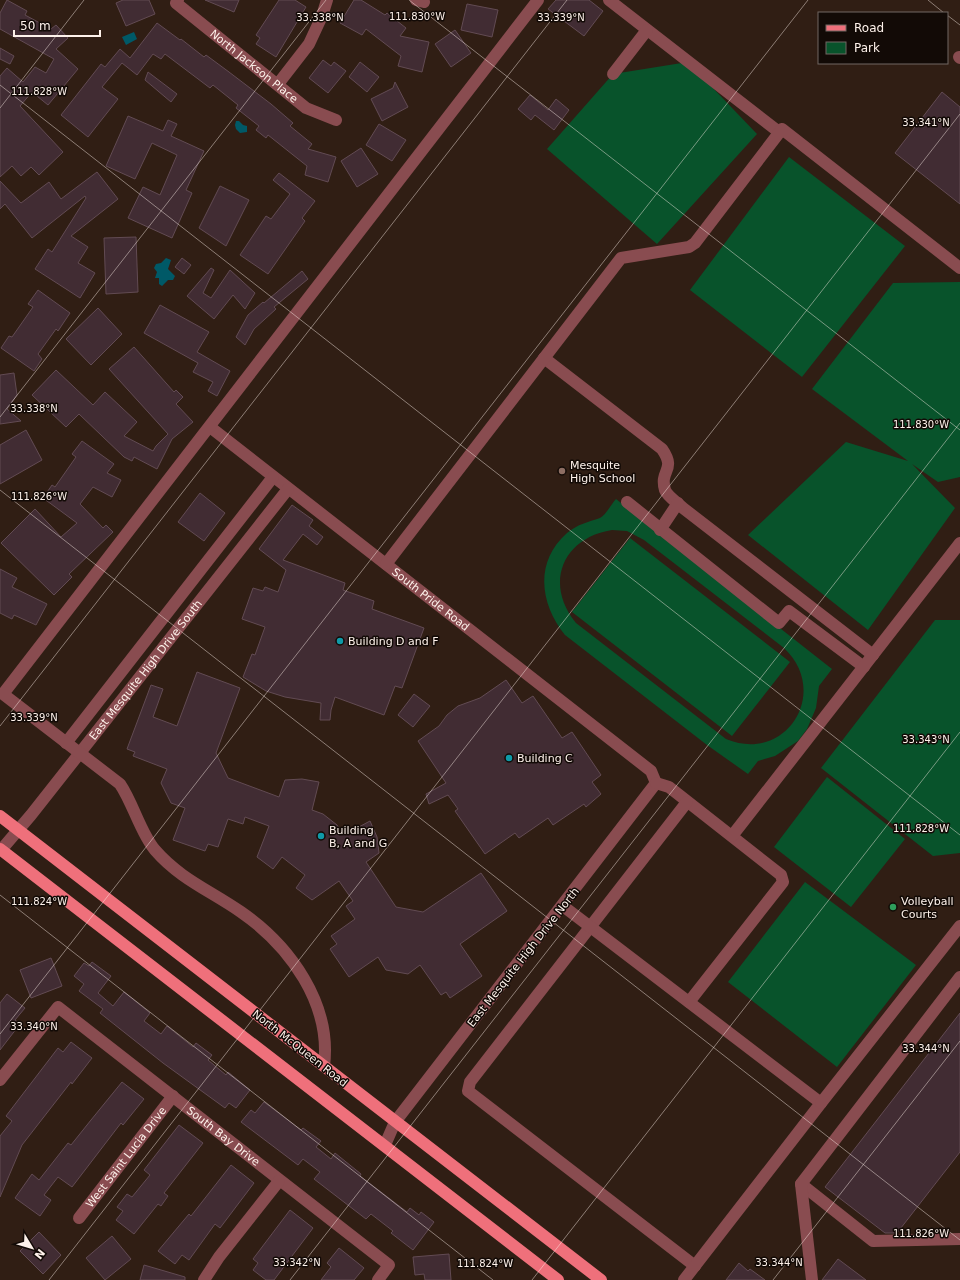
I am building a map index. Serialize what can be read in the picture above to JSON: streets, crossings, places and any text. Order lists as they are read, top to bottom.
{
  "streets": {
    "main road": ["North McQueen Road"],
    "street": [
      "North Jackson Place",
      "South Pride Road",
      "East Mesquite High Drive South",
      "East Mesquite High Drive North",
      "South Bay Drive",
      "West Saint Lucia Drive"
    ]
  },
  "crossings": [
    ["South Pride Road", "East Mesquite High Drive South"],
    ["South Pride Road", "East Mesquite High Drive North"],
    ["East Mesquite High Drive South", "North McQueen Road"],
    ["East Mesquite High Drive North", "North McQueen Road"],
    ["South Bay Drive", "West Saint Lucia Drive"]
  ],
  "places": [
    "Mesquite High School",
    "Building D and F",
    "Building C",
    "Building B, A and G",
    "Volleyball Courts"
  ],
  "legend": ["Road", "Park"],
  "scale_bar": "50 m",
  "north": "bottom right",
  "coordinates": [
    "111.830°W",
    "33.338°N",
    "33.339°N",
    "111.828°W",
    "33.341°N",
    "111.826°W",
    "33.343°N",
    "111.824°W",
    "33.340°N",
    "33.344°N",
    "33.342°N"
  ]
}
